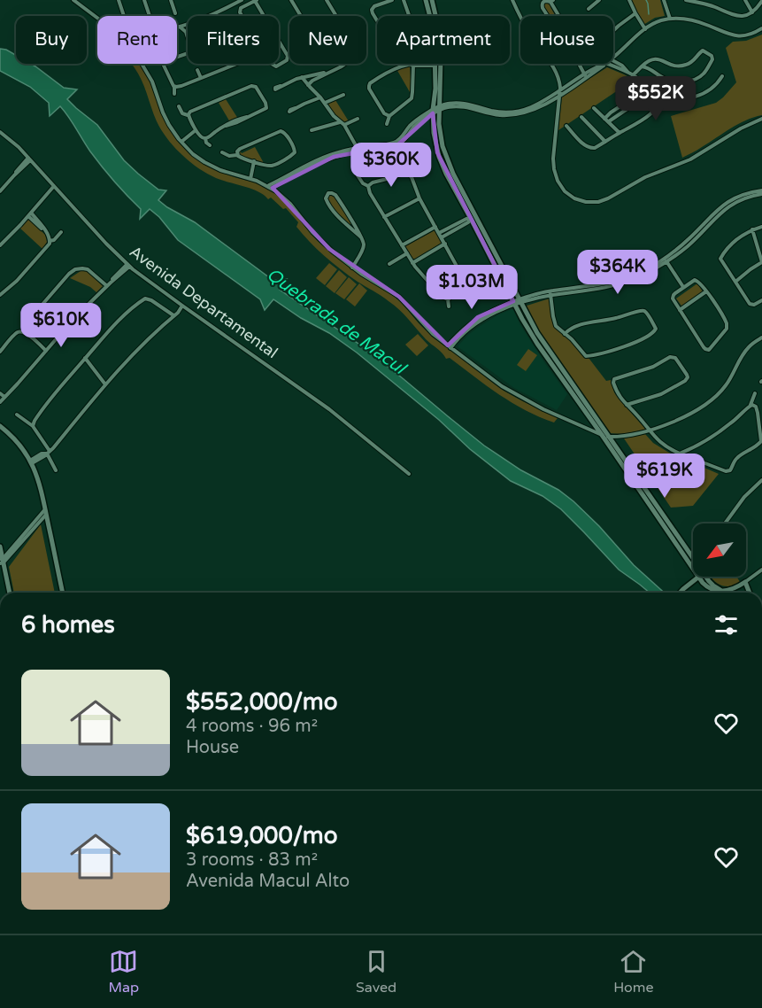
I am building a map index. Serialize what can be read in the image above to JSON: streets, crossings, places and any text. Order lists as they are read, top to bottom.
{
  "streets": {
    "street": ["Avenida Departamental"]
  },
  "water": ["Quebrada de Macul"],
  "north": "bottom left",
  "page": {
    "chip": [
      "Buy",
      "Rent",
      "Filters",
      "New",
      "Apartment",
      "House"
    ],
    "price": [
      "$552K",
      "$360K",
      "$364K",
      "$1.03M",
      "$610K",
      "$619K"
    ],
    "heading": "6 homes",
    "list": [
      {
        "name": "$552,000/mo",
        "note": "4 rooms · 96 m² · House"
      },
      {
        "name": "$619,000/mo",
        "note": "3 rooms · 83 m² · Avenida Macul Alto"
      }
    ],
    "tabs": ["Map", "Saved", "Home"]
  }
}
